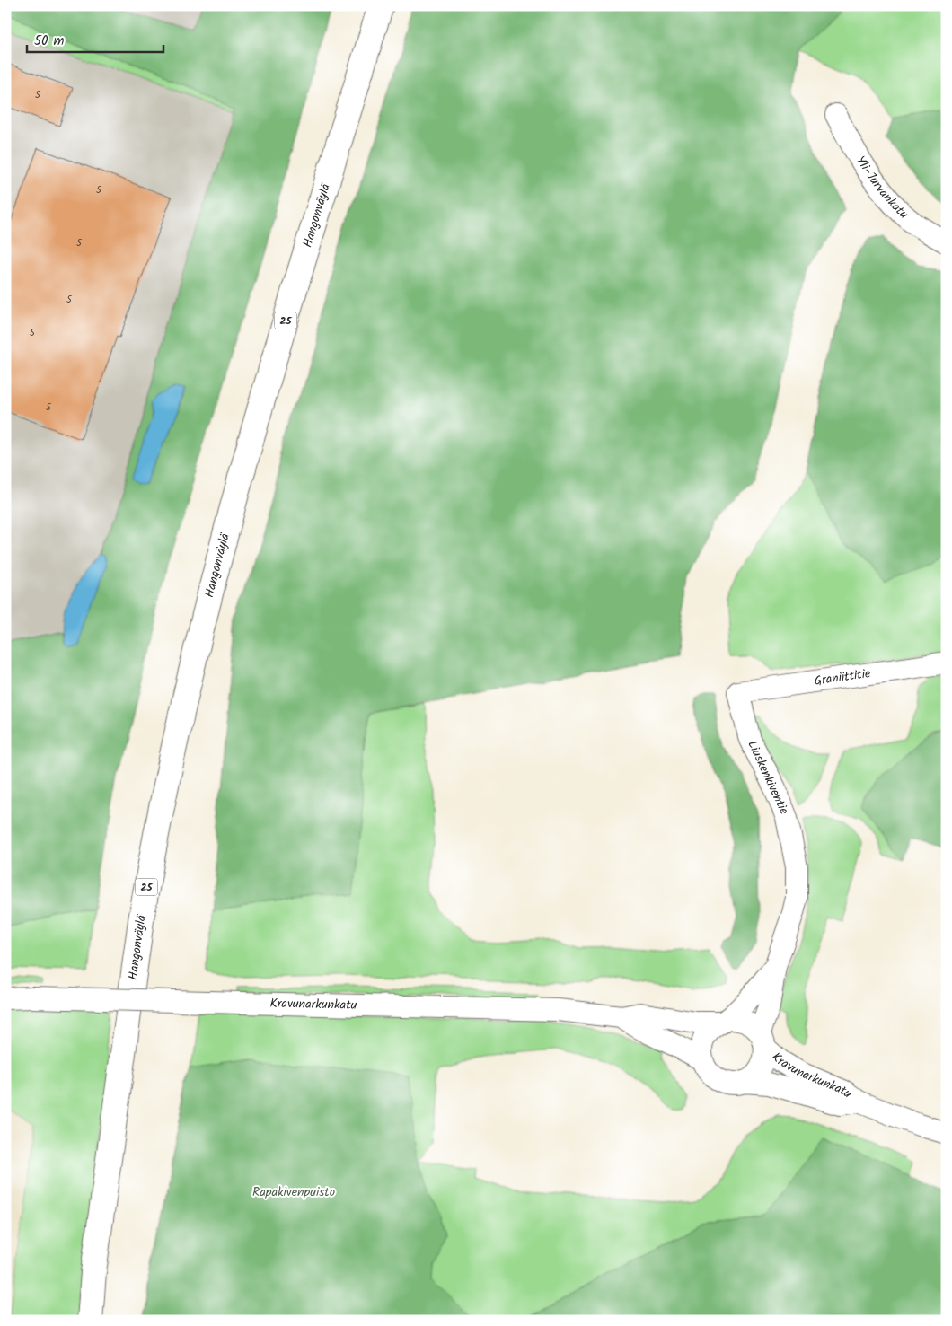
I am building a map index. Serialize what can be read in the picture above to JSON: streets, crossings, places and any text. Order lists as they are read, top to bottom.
{
  "streets": {
    "highway": ["Hangonväylä", "25"],
    "street": [
      "Yli-Jurvankatu",
      "Graniittitie",
      "Liuskenkiventie",
      "Kravunarkunkatu"
    ]
  },
  "crossings": [
    ["Graniittitie", "Liuskenkiventie"],
    ["Liuskenkiventie", "Kravunarkunkatu"]
  ],
  "parks": ["Rapakivenpuisto"],
  "house_numbers": [
    "5",
    "5",
    "5",
    "5",
    "5",
    "5"
  ],
  "scale_bar": "50 m"
}
